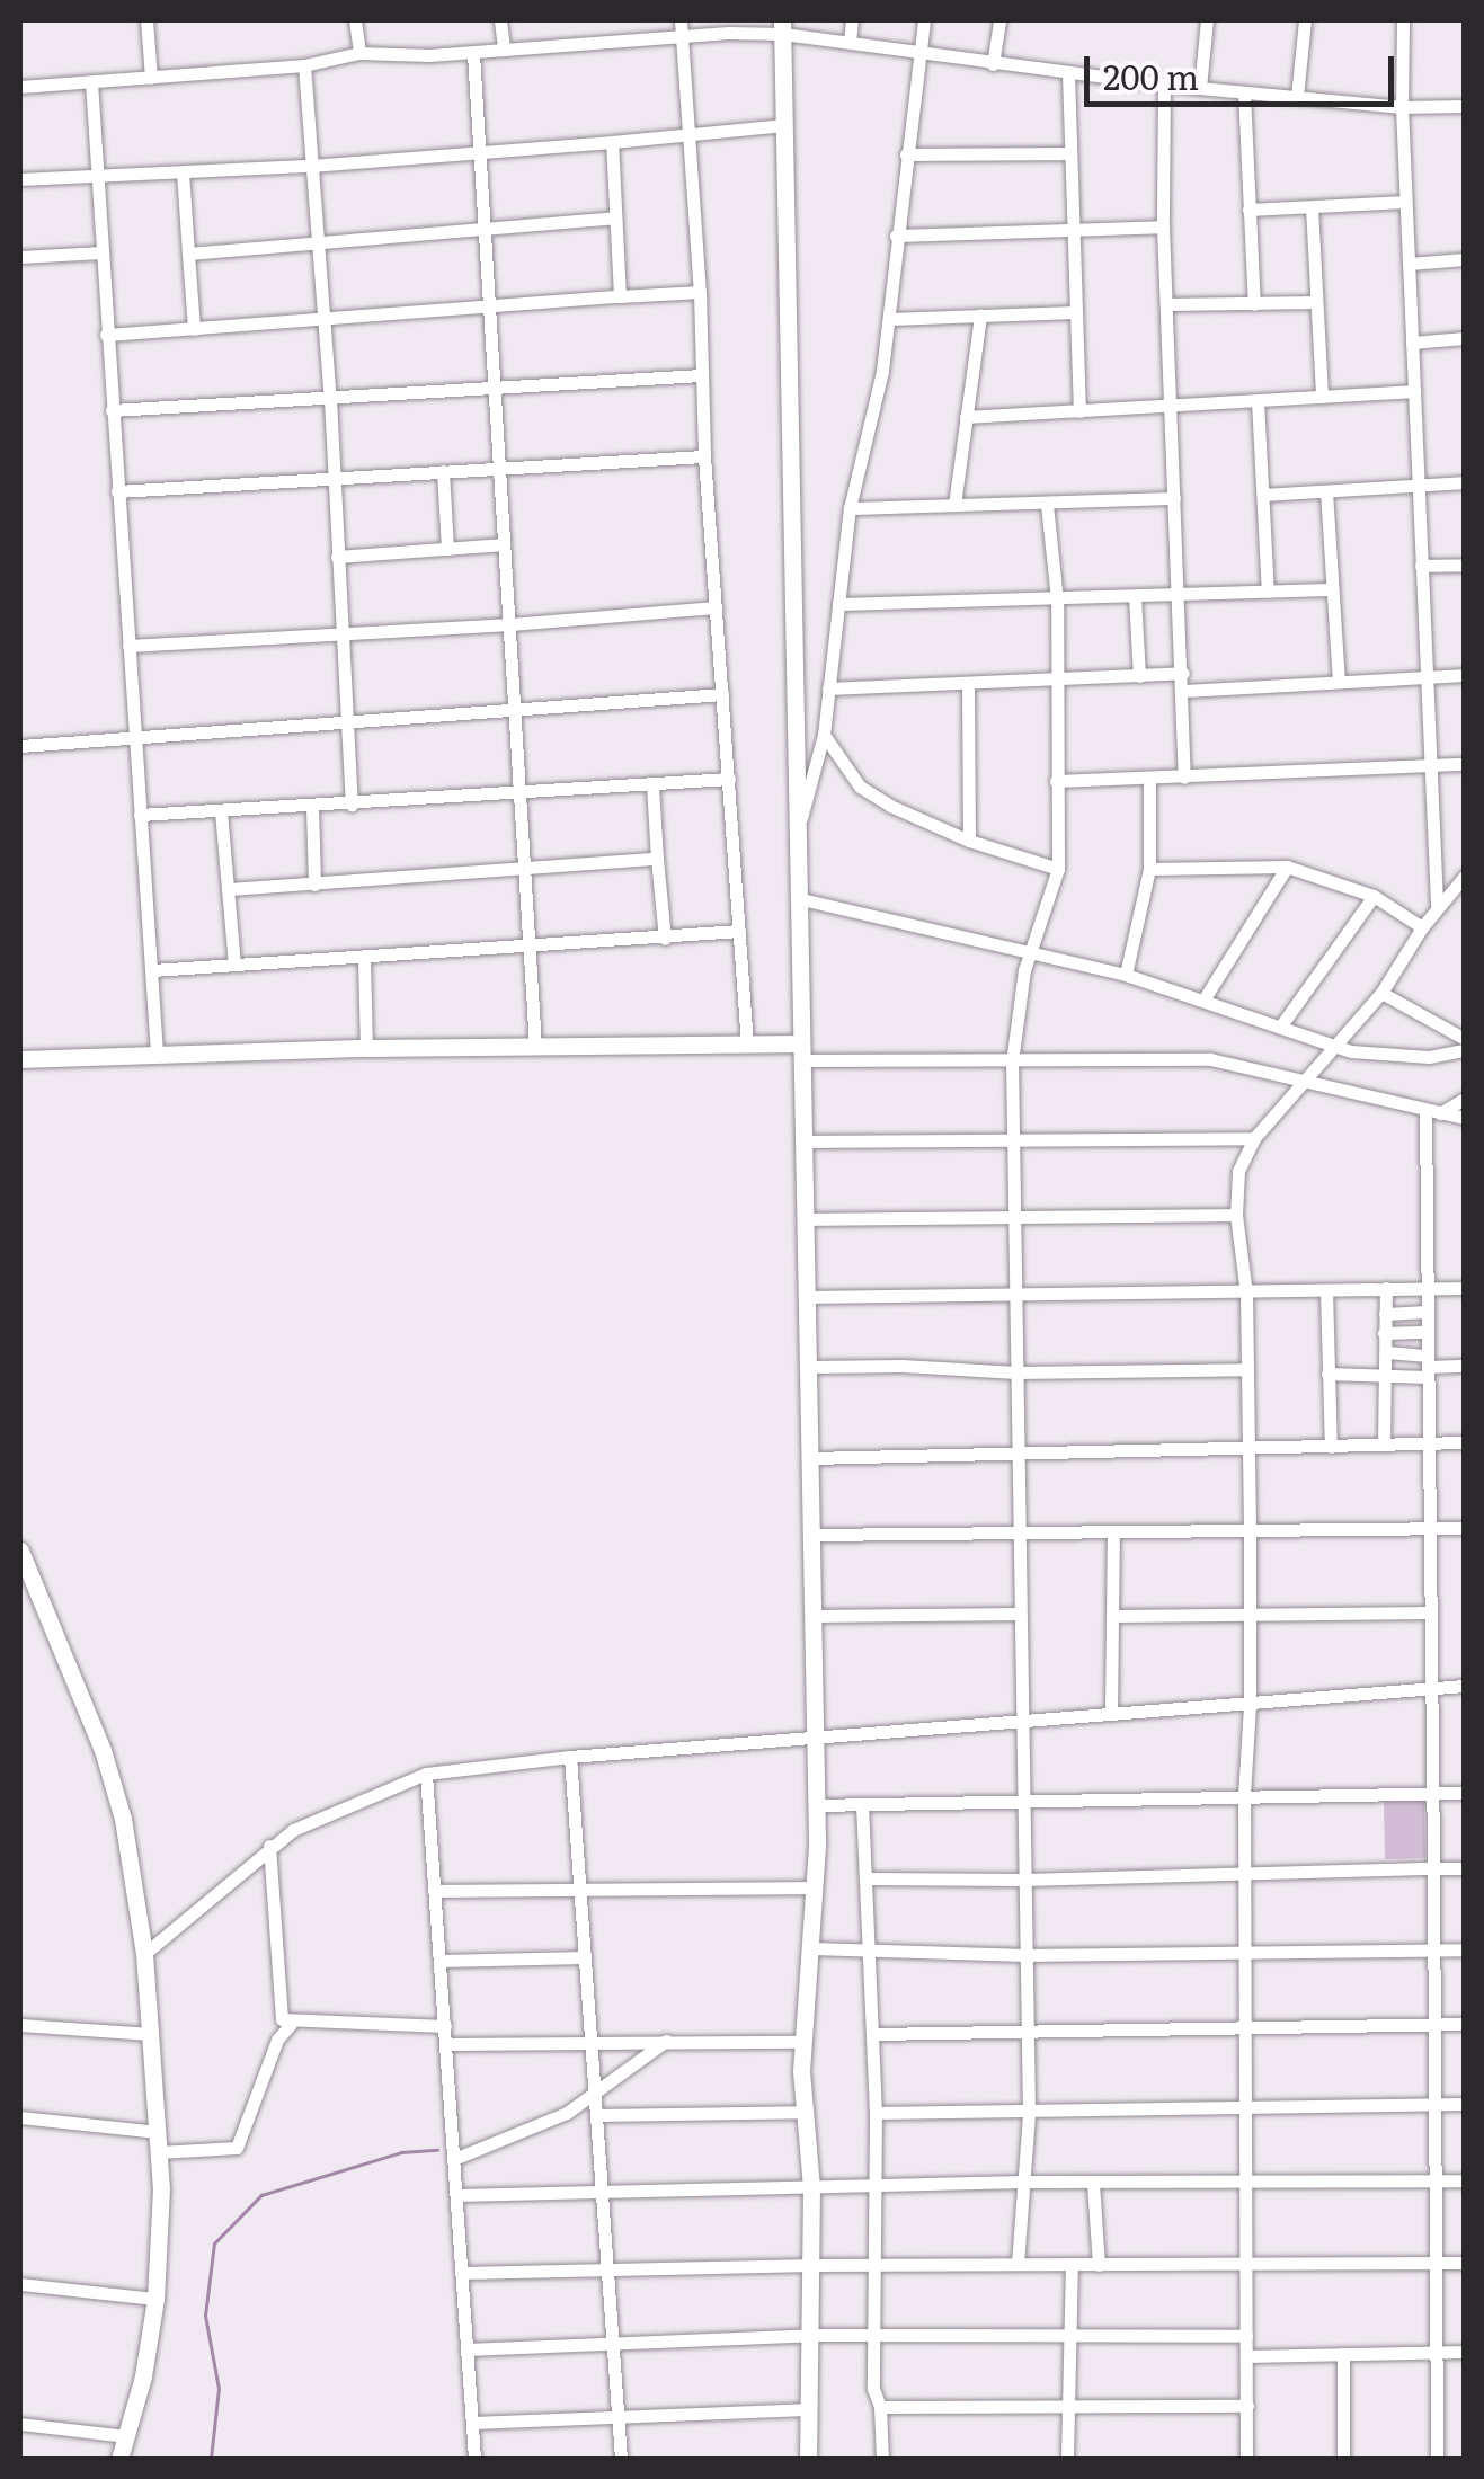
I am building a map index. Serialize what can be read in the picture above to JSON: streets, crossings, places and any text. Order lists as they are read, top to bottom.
{
  "scale_bar": "200 m"
}
